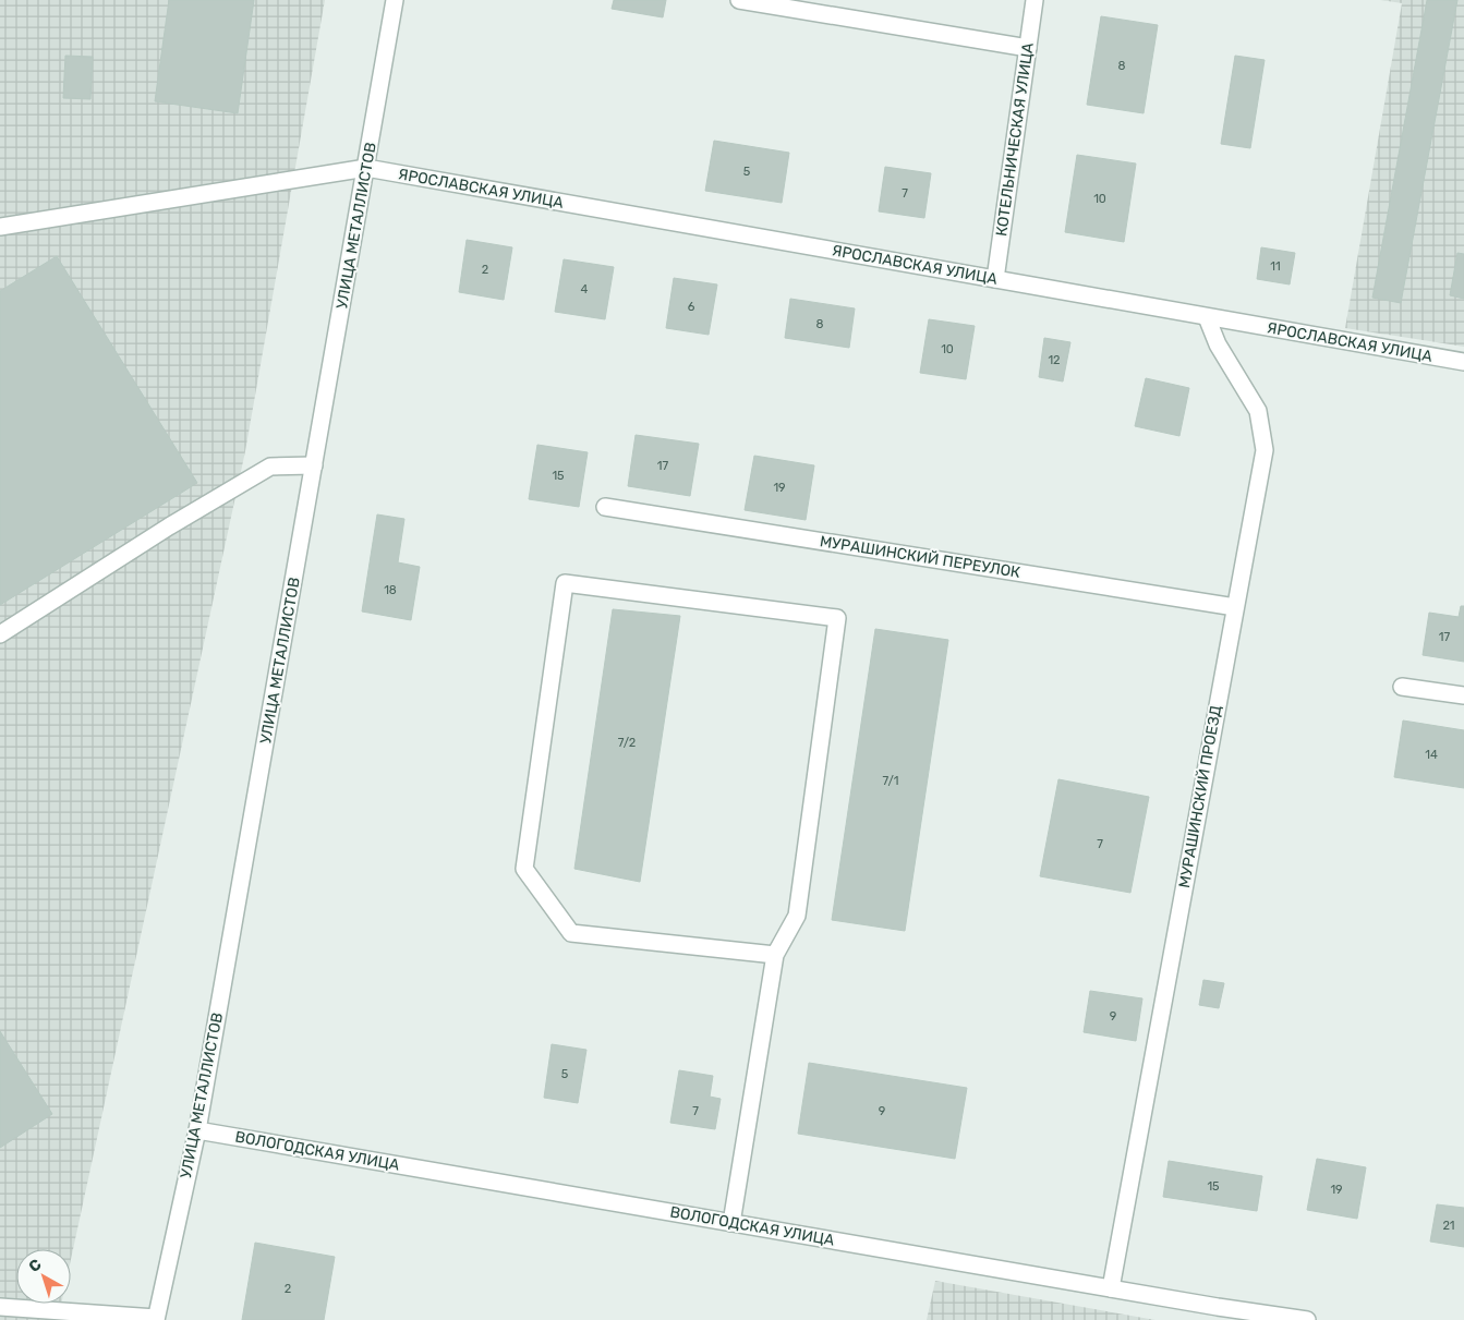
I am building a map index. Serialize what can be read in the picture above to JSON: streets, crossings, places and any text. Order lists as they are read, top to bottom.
{
  "streets": {
    "street": [
      "КОТЕЛЬНИЧЕСКАЯ УЛИЦА",
      "ЯРОСЛАВСКАЯ УЛИЦА",
      "УЛИЦА МЕТАЛЛИСТОВ",
      "МУРАШИНСКИЙ ПЕРЕУЛОК",
      "МУРАШИНСКИЙ ПРОЕЗД",
      "ВОЛОГОДСКАЯ УЛИЦА"
    ]
  },
  "crossings": [
    ["КОТЕЛЬНИЧЕСКАЯ УЛИЦА", "ЯРОСЛАВСКАЯ УЛИЦА"],
    ["ЯРОСЛАВСКАЯ УЛИЦА", "УЛИЦА МЕТАЛЛИСТОВ"],
    ["ЯРОСЛАВСКАЯ УЛИЦА", "МУРАШИНСКИЙ ПРОЕЗД"],
    ["УЛИЦА МЕТАЛЛИСТОВ", "ВОЛОГОДСКАЯ УЛИЦА"],
    ["МУРАШИНСКИЙ ПЕРЕУЛОК", "МУРАШИНСКИЙ ПРОЕЗД"],
    ["МУРАШИНСКИЙ ПРОЕЗД", "ВОЛОГОДСКАЯ УЛИЦА"]
  ],
  "house_numbers": [
    "8",
    "5",
    "7",
    "10",
    "11",
    "2",
    "4",
    "6",
    "8",
    "10",
    "12",
    "17",
    "15",
    "19",
    "18",
    "17",
    "7/2",
    "14",
    "7/1",
    "7",
    "9",
    "5",
    "7",
    "9",
    "15",
    "19",
    "21",
    "2"
  ],
  "north": "top left"
}
